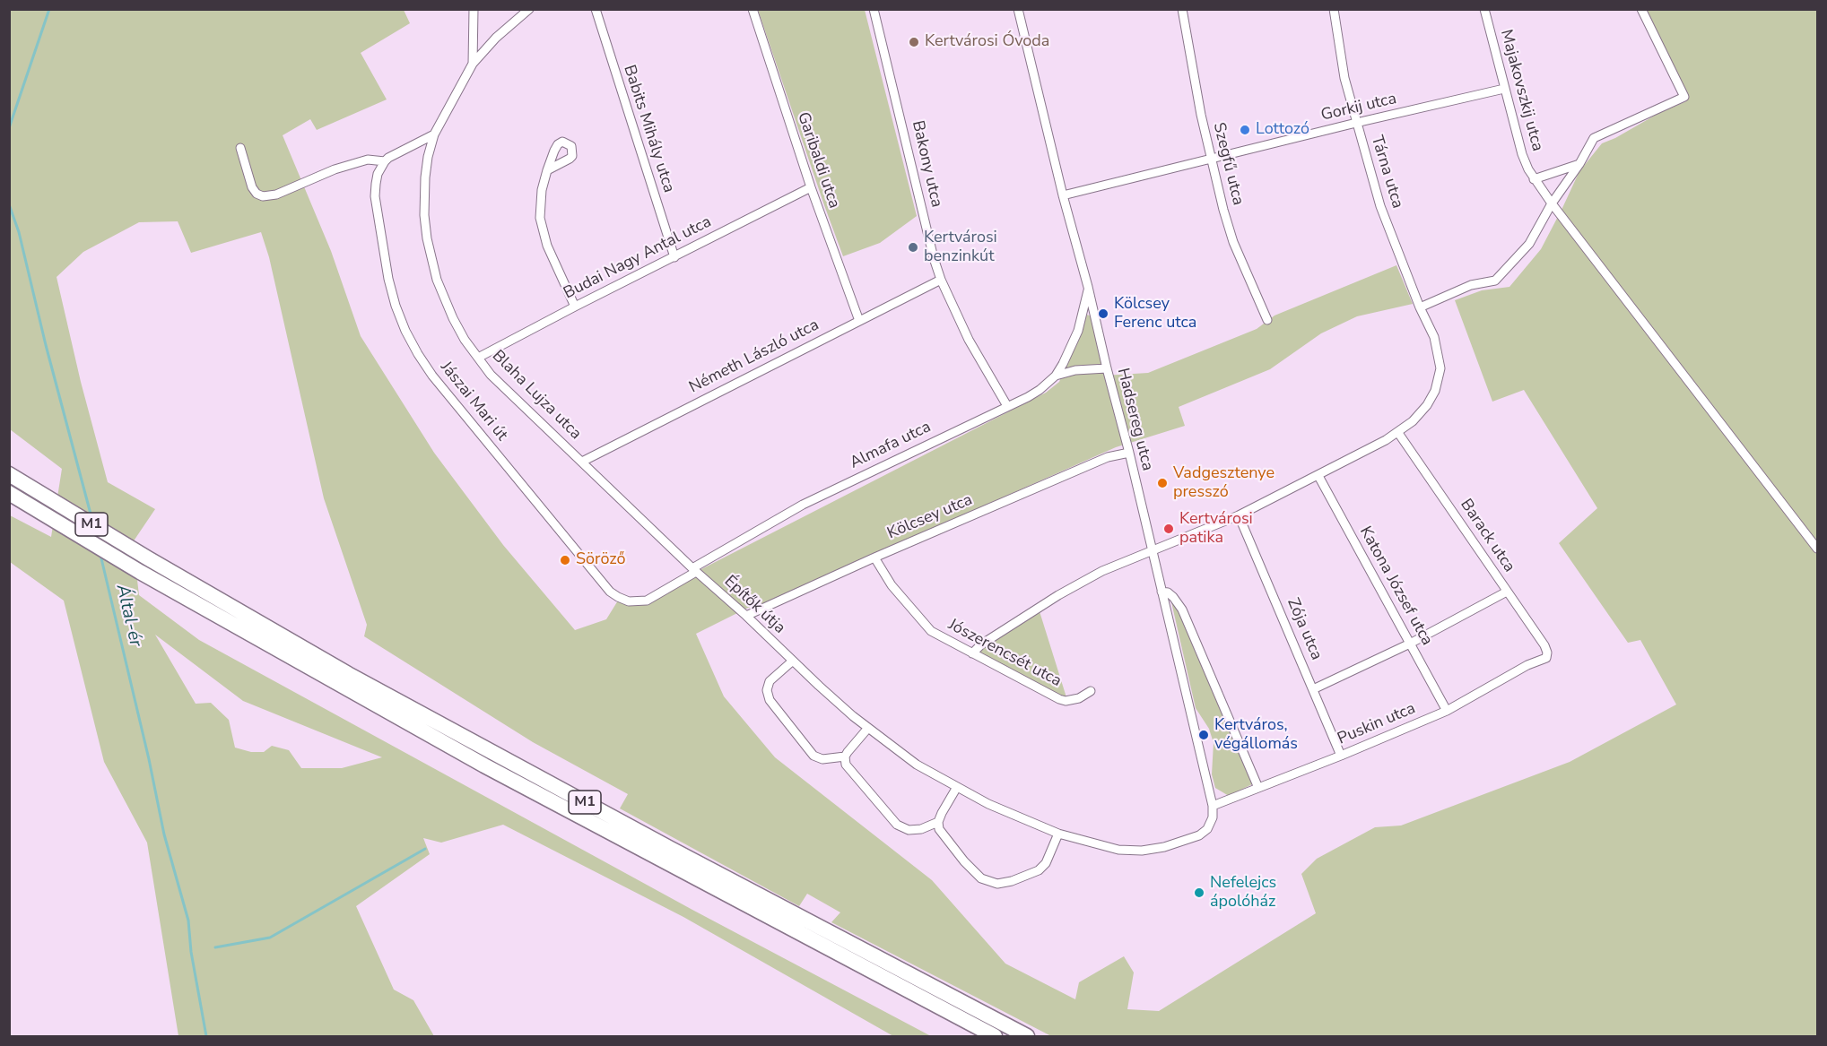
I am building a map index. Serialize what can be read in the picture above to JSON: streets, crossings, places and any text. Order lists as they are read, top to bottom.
{
  "streets": {
    "highway": ["M1"],
    "street": [
      "Majakovszkij utca",
      "Gorkij utca",
      "Babits Mihály utca",
      "Garibaldi utca",
      "Bakony utca",
      "Szegfű utca",
      "Tárna utca",
      "Budai Nagy Antal utca",
      "Németh László utca",
      "Blaha Lujza utca",
      "Jászai Mari út",
      "Hadsereg utca",
      "Almafa utca",
      "Kölcsey utca",
      "Barack utca",
      "Katona József utca",
      "Építők útja",
      "Zója utca",
      "Jószerencsét utca",
      "Puskin utca"
    ]
  },
  "crossings": [
    ["Majakovszkij utca", "Gorkij utca"],
    ["Gorkij utca", "Szegfű utca"],
    ["Gorkij utca", "Tárna utca"],
    ["Gorkij utca", "Hadsereg utca"],
    ["Babits Mihály utca", "Budai Nagy Antal utca"],
    ["Garibaldi utca", "Budai Nagy Antal utca"],
    ["Garibaldi utca", "Németh László utca"],
    ["Bakony utca", "Németh László utca"],
    ["Bakony utca", "Almafa utca"],
    ["Tárna utca", "Hadsereg utca"],
    ["Tárna utca", "Barack utca"],
    ["Tárna utca", "Katona József utca"],
    ["Tárna utca", "Zója utca"],
    ["Tárna utca", "Jószerencsét utca"],
    ["Budai Nagy Antal utca", "Blaha Lujza utca"],
    ["Németh László utca", "Blaha Lujza utca"],
    ["Blaha Lujza utca", "Jászai Mari út"],
    ["Blaha Lujza utca", "Almafa utca"],
    ["Blaha Lujza utca", "Építők útja"],
    ["Jászai Mari út", "Almafa utca"],
    ["Jászai Mari út", "Építők útja"],
    ["Hadsereg utca", "Almafa utca"],
    ["Hadsereg utca", "Kölcsey utca"],
    ["Hadsereg utca", "Építők útja"],
    ["Hadsereg utca", "Puskin utca"],
    ["Almafa utca", "Építők útja"],
    ["Kölcsey utca", "Építők útja"],
    ["Kölcsey utca", "Jószerencsét utca"],
    ["Barack utca", "Puskin utca"],
    ["Katona József utca", "Puskin utca"],
    ["Zója utca", "Puskin utca"]
  ],
  "water": ["Által-ér"],
  "places": [
    "Kertvárosi Óvoda",
    "Lottozó",
    "Kertvárosi benzinkút",
    "Kölcsey Ferenc utca",
    "Vadgesztenye presszó",
    "Kertvárosi patika",
    "Söröző",
    "Kertváros, végállomás",
    "Nefelejcs ápolóház"
  ]
}
